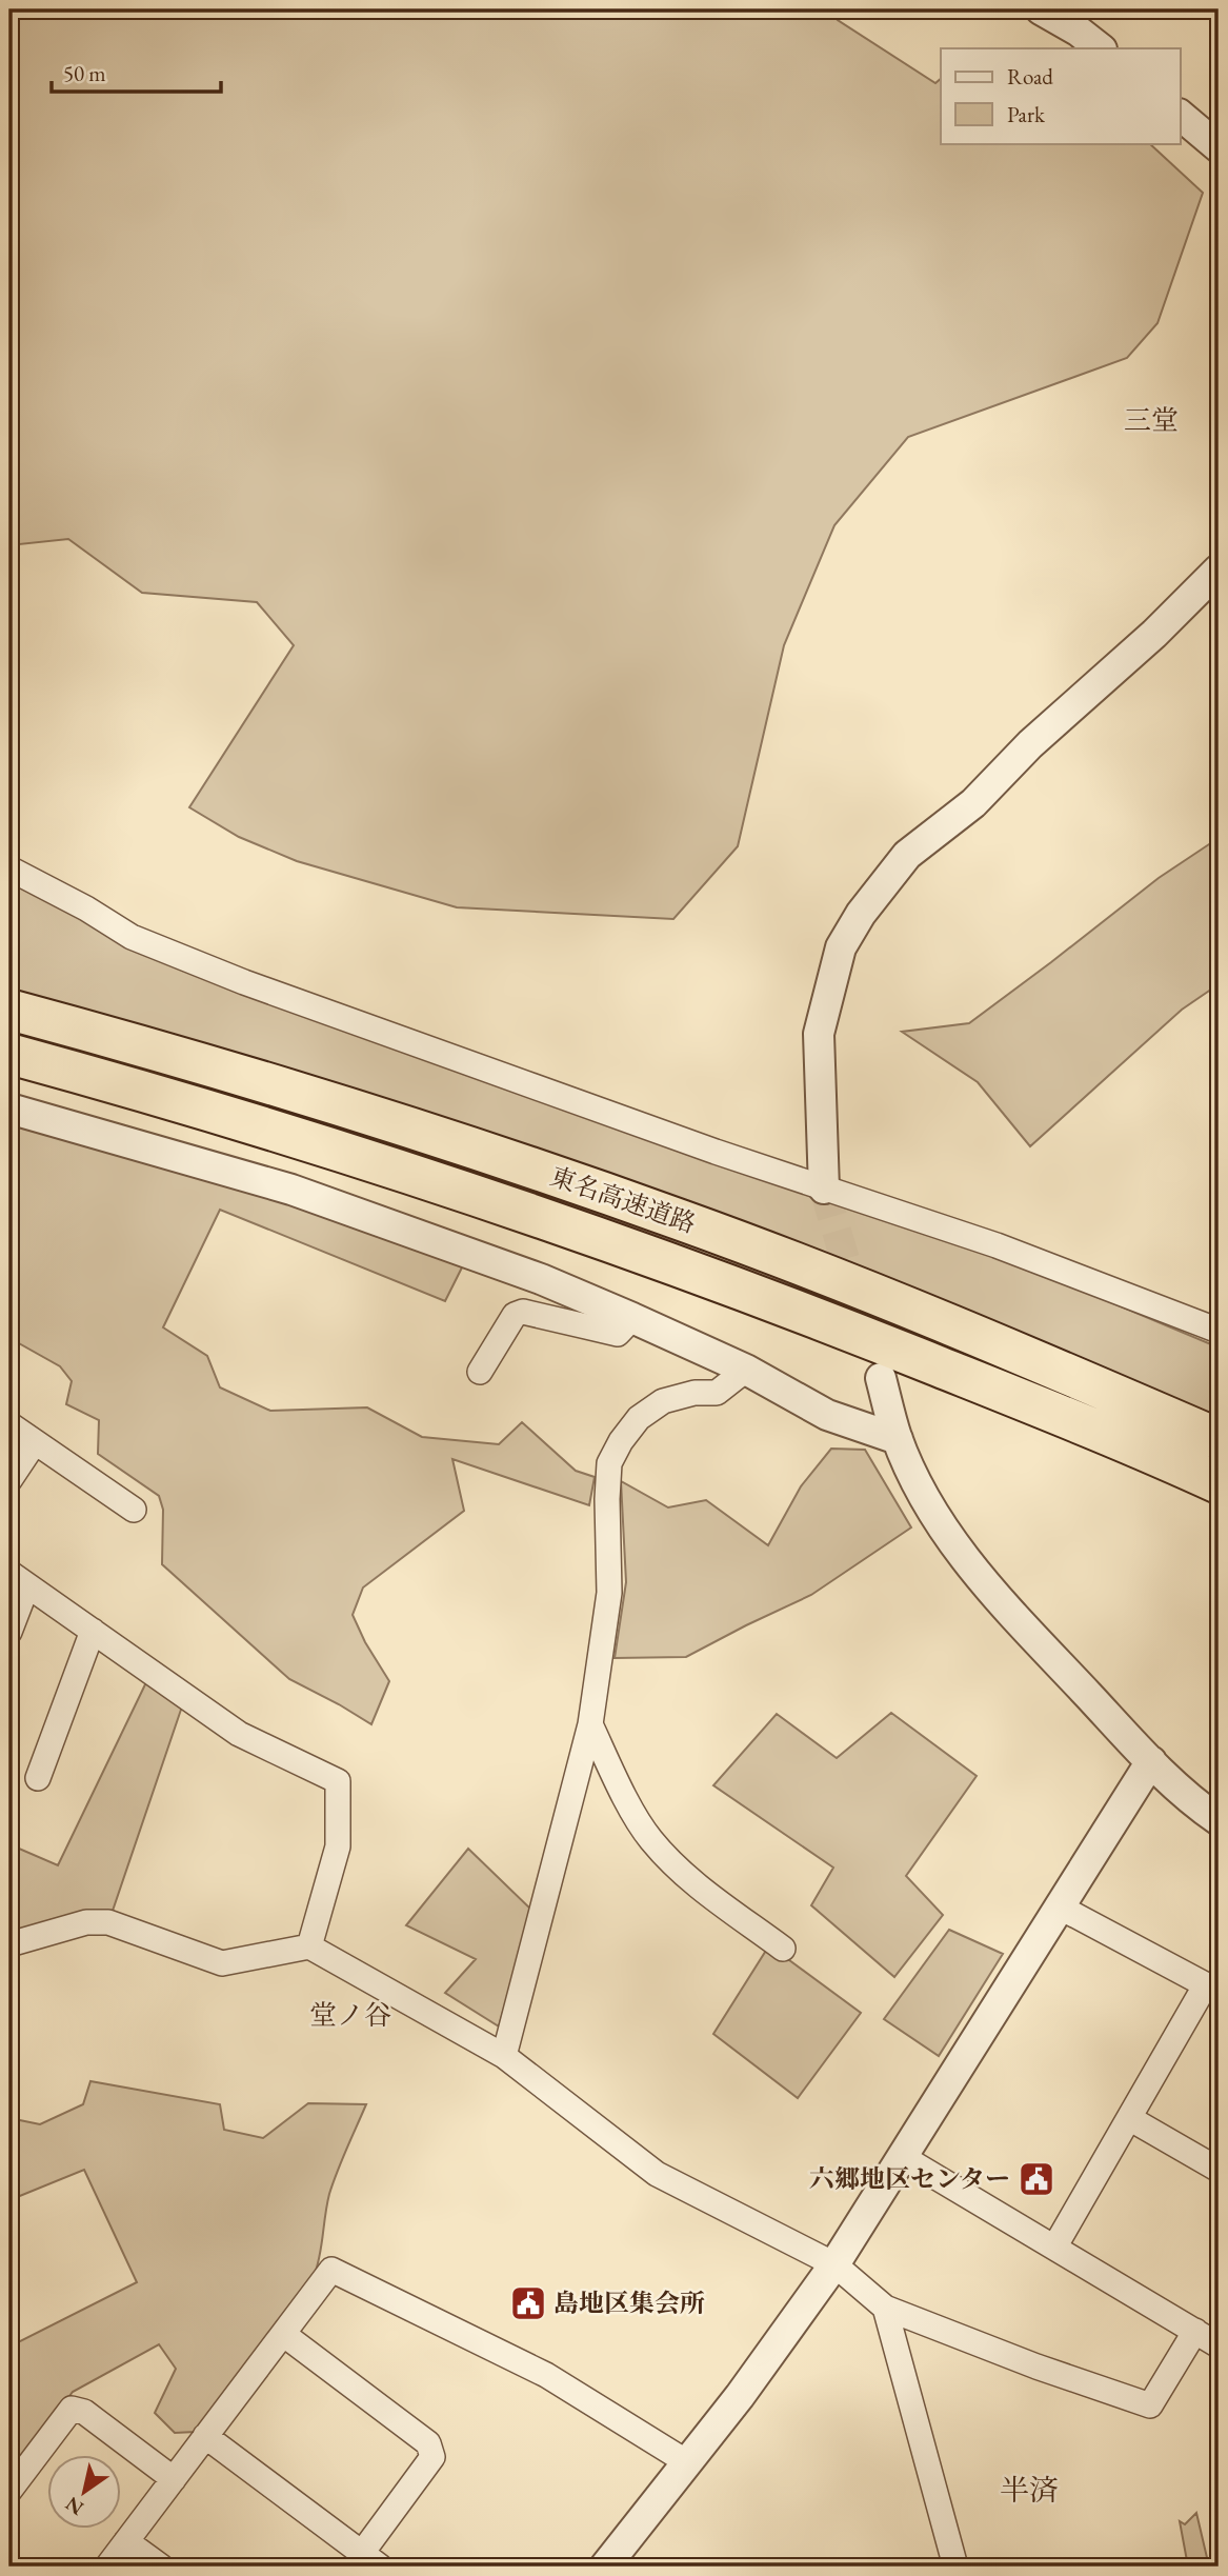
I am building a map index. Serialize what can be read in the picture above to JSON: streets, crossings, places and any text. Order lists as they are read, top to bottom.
{
  "streets": {
    "highway": ["東名高速道路"]
  },
  "districts": ["三堂", "堂ノ谷", "半済"],
  "places": {
    "public building": ["六郷地区センター", "島地区集会所"]
  },
  "legend": ["Road", "Park"],
  "scale_bar": "50 m",
  "north": "bottom left"
}
